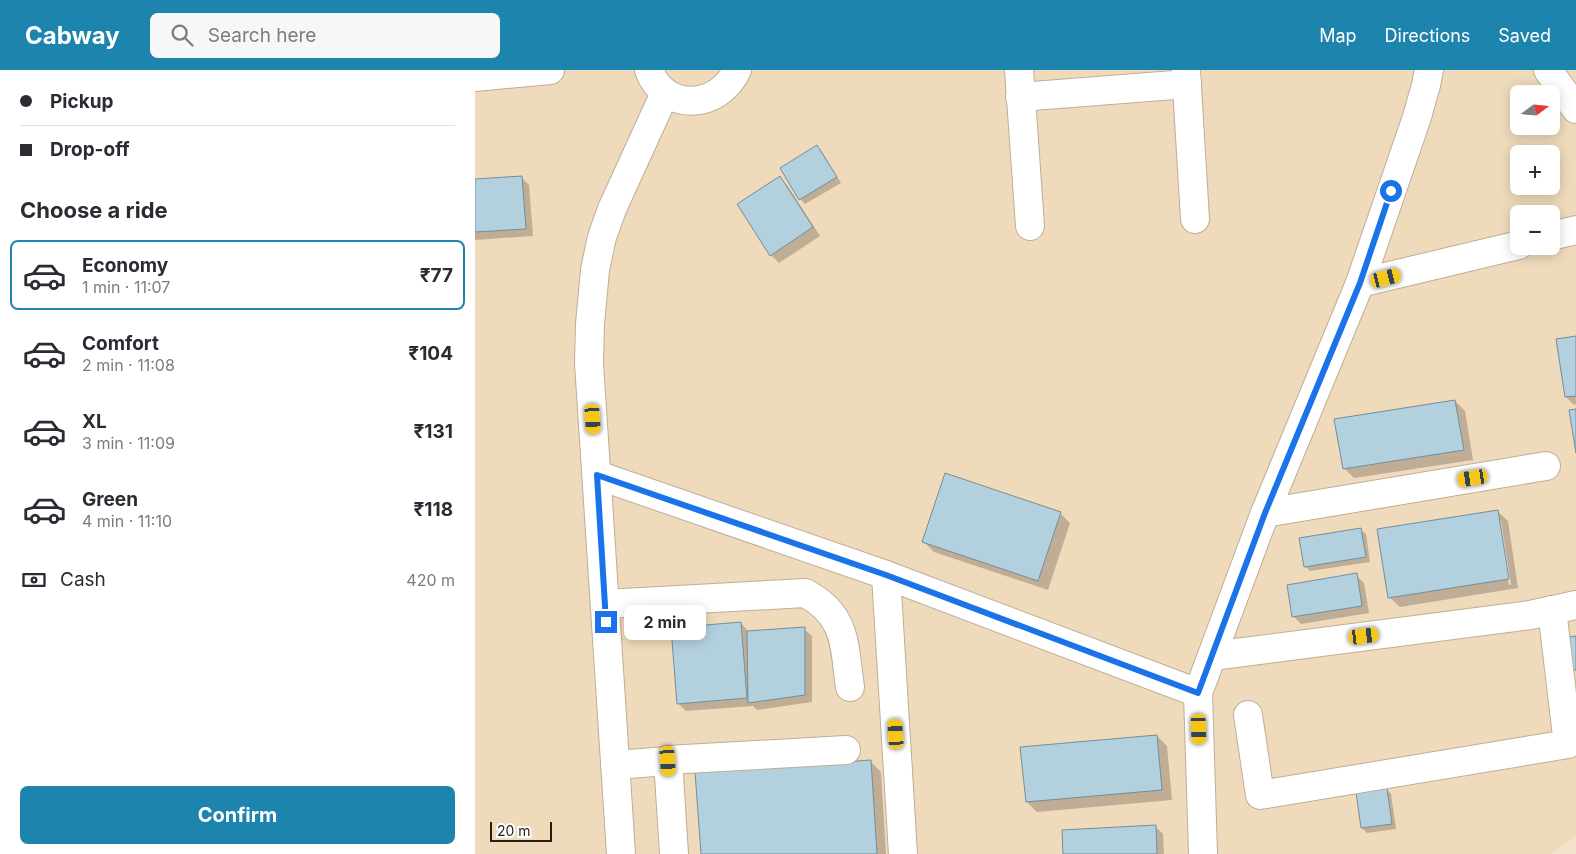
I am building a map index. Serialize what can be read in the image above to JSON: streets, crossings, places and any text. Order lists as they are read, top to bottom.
{
  "scale_bar": "20 m",
  "north": "right",
  "page": {
    "header": "Cabway",
    "search": "Search here",
    "nav": ["Map", "Directions", "Saved"],
    "banner": ["Pickup", "Drop-off"],
    "map_buttons": ["+", "−"],
    "heading": "Choose a ride",
    "list": [
      {
        "name": "Economy",
        "note": "1 min · 11:07",
        "value": "₹77"
      },
      {
        "name": "Comfort",
        "note": "2 min · 11:08",
        "value": "₹104"
      },
      {
        "name": "XL",
        "note": "3 min · 11:09",
        "value": "₹131"
      },
      {
        "name": "Green",
        "note": "4 min · 11:10",
        "value": "₹118"
      }
    ],
    "pay": ["Cash", "420 m"],
    "bubble": "2 min",
    "buttons": "Confirm",
    "scale": "20 m"
  }
}
